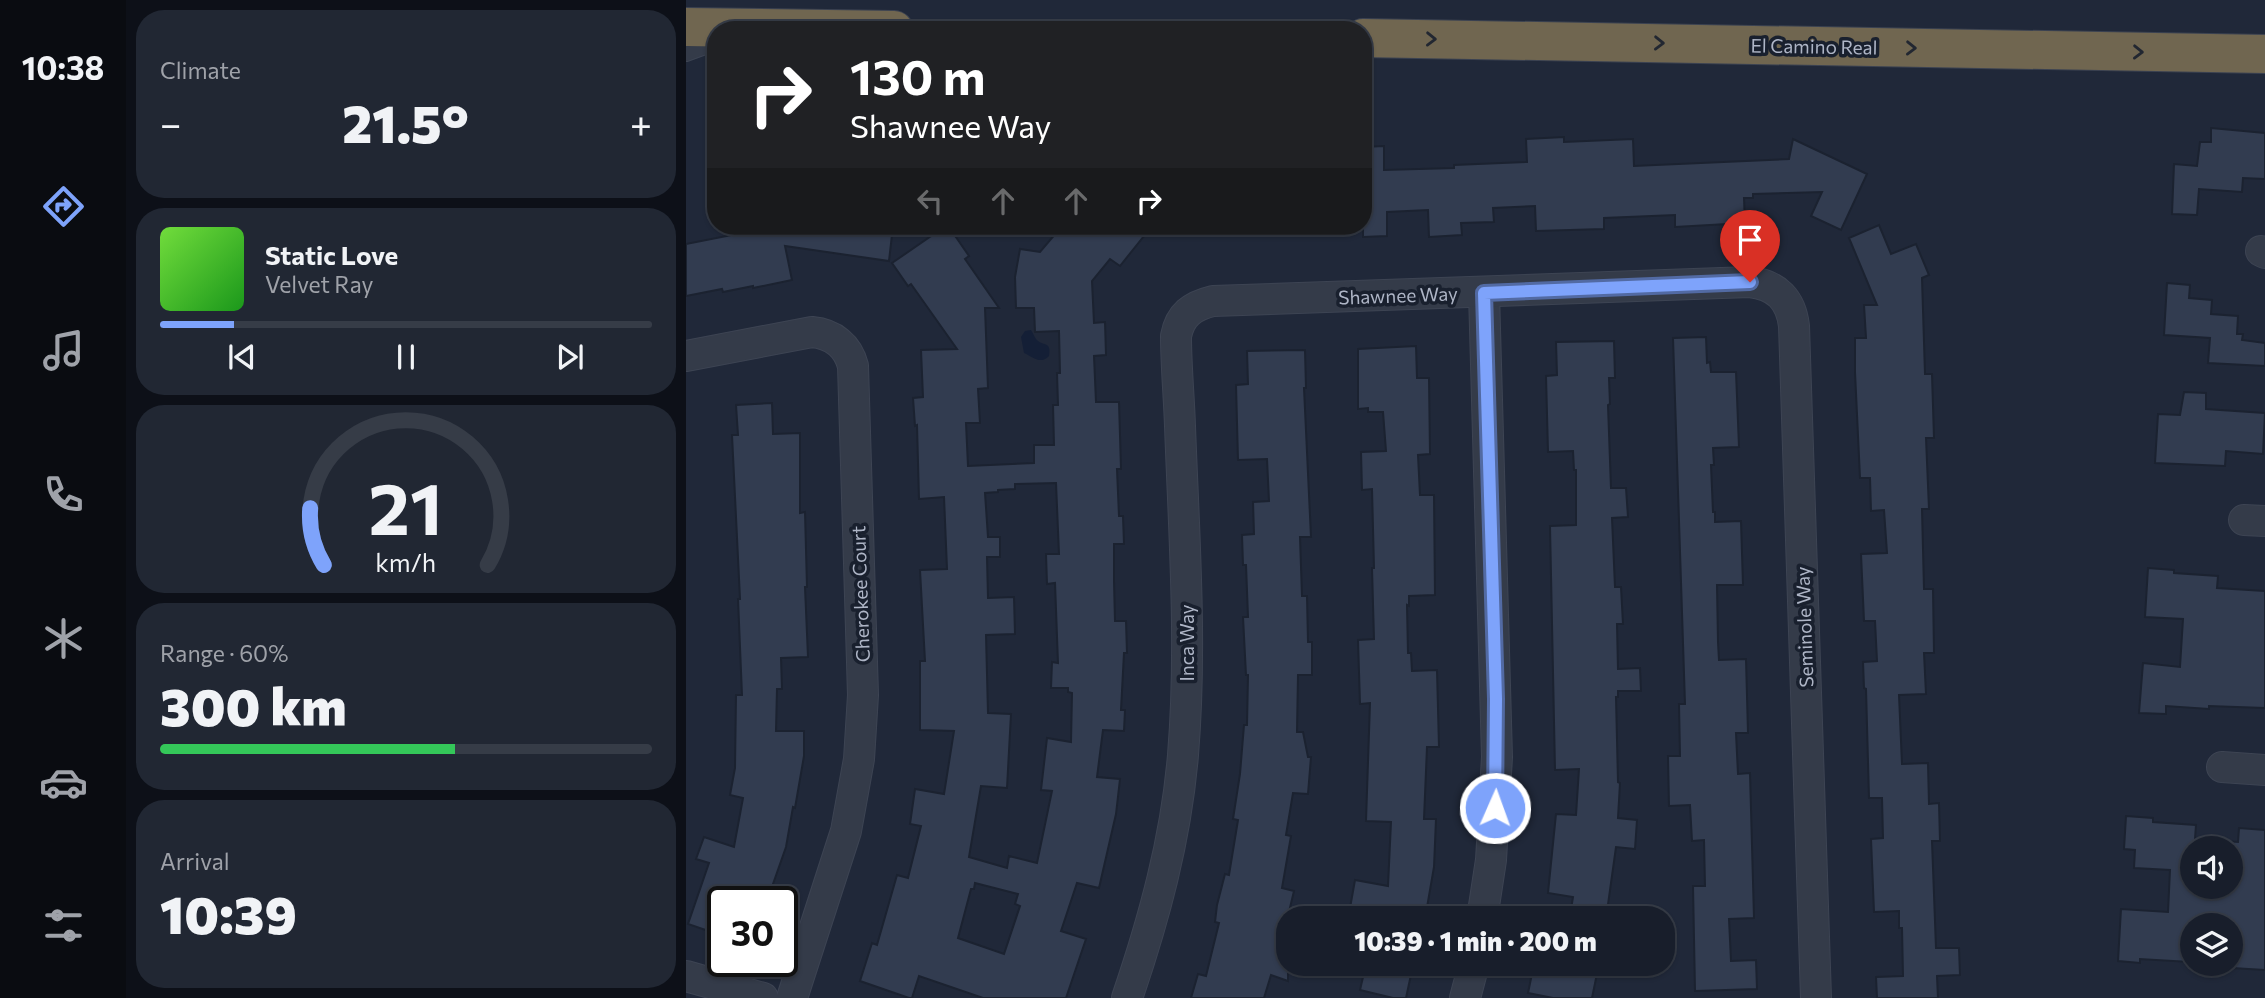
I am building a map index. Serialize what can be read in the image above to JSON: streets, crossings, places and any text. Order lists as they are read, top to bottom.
{
  "streets": {
    "highway": ["El Camino Real"],
    "street": [
      "Shawnee Way",
      "Cherokee Court",
      "Seminole Way",
      "Inca Way"
    ]
  },
  "crossings": [
    ["Shawnee Way", "Seminole Way"],
    ["Shawnee Way", "Inca Way"]
  ],
  "one_way": ["El Camino Real"],
  "page": {
    "tabs": "10:38",
    "tile": [
      "Climate",
      ["Range · 60%", "300 km"],
      ["Arrival", "10:39"]
    ],
    "turn": ["130 m", "Shawnee Way"],
    "heat": ["−", "21.5°", "+"],
    "song": ["Static Love", "Velvet Ray"],
    "limit": "30",
    "trip": "10:39 · 1 min · 200 m",
    "gauge": ["21", "km/h"]
  }
}
